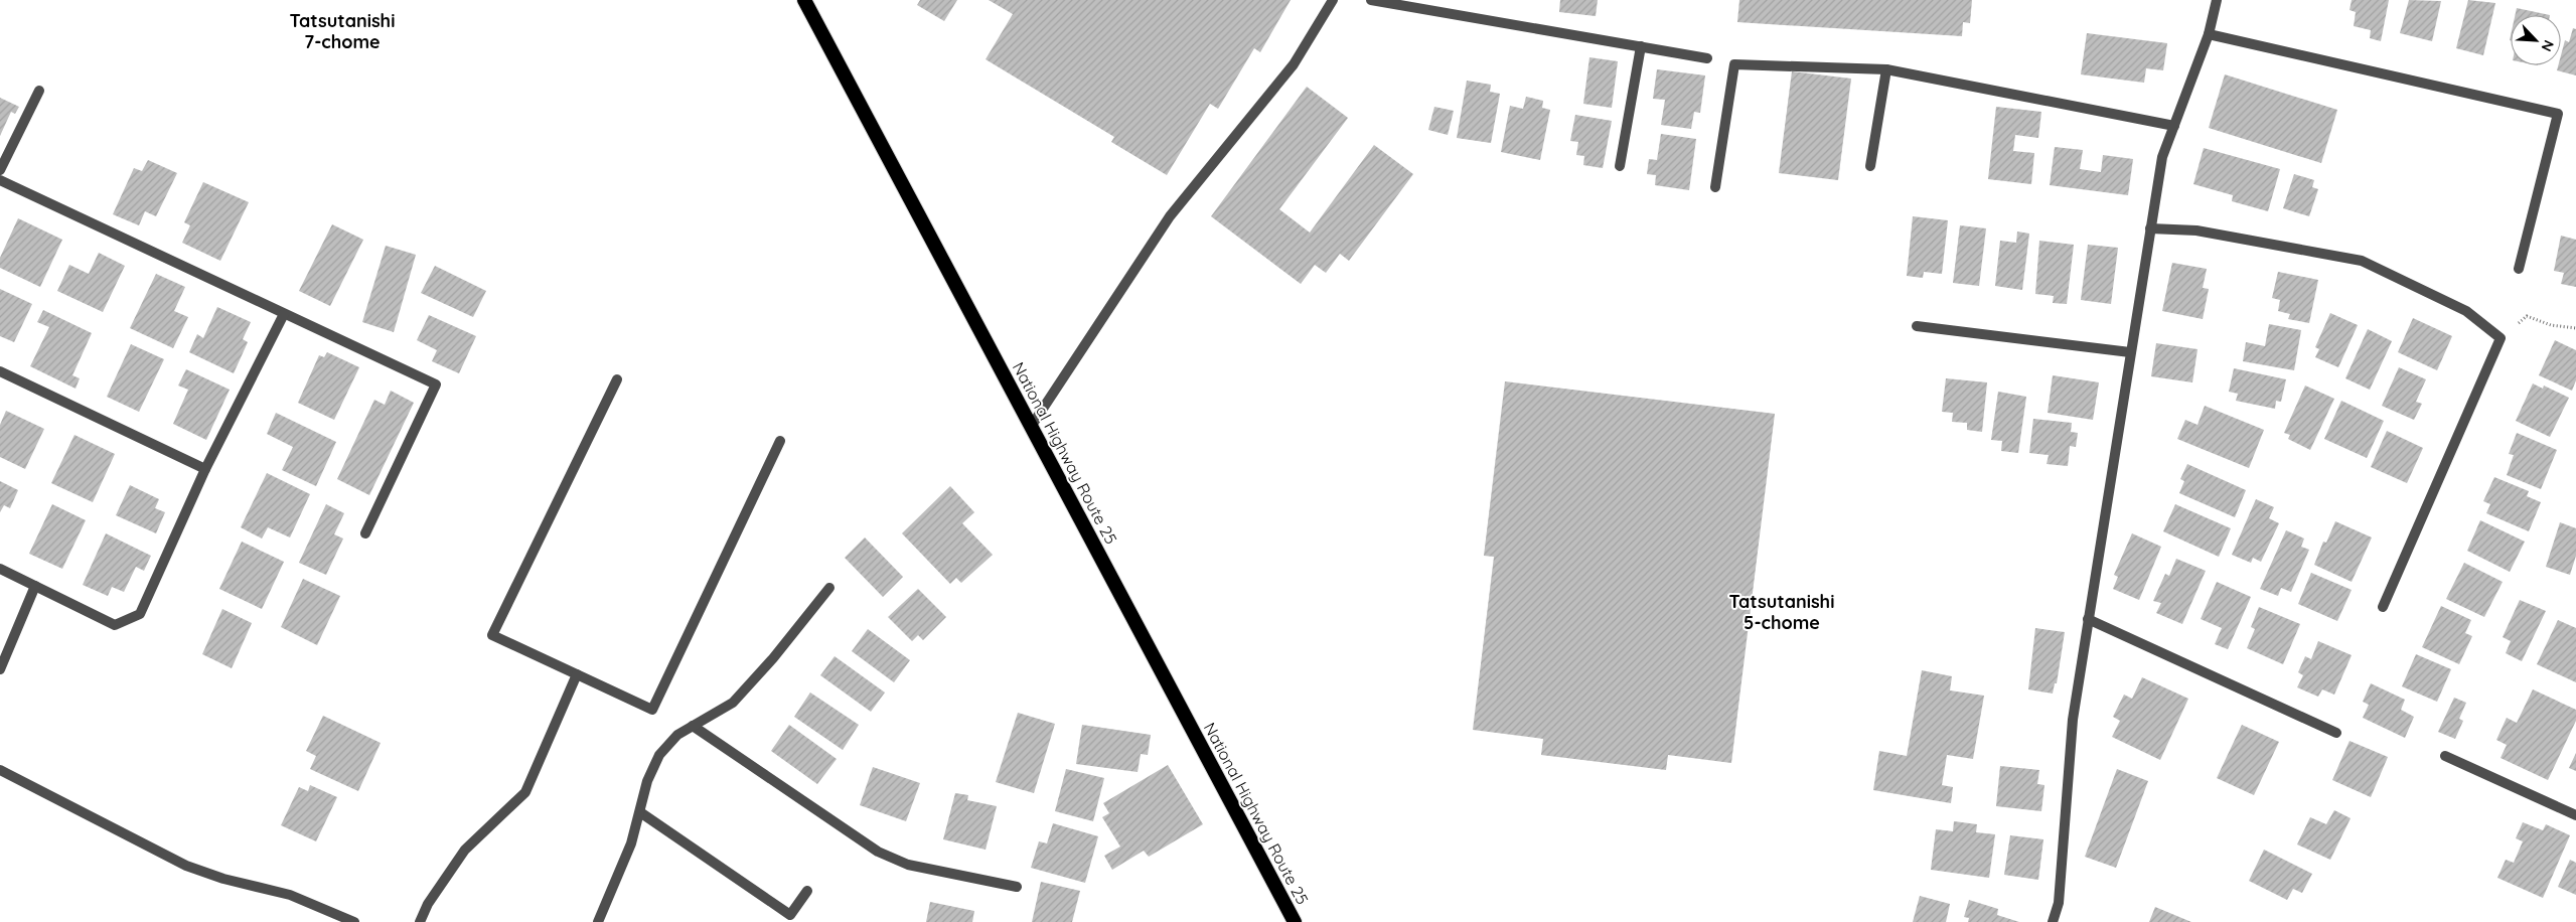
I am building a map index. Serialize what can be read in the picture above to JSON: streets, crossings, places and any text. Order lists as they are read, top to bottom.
{
  "streets": {
    "highway": ["National Highway Route 25"]
  },
  "districts": ["Tatsutanishi 7-chome", "Tatsutanishi 5-chome"],
  "north": "bottom right"
}
